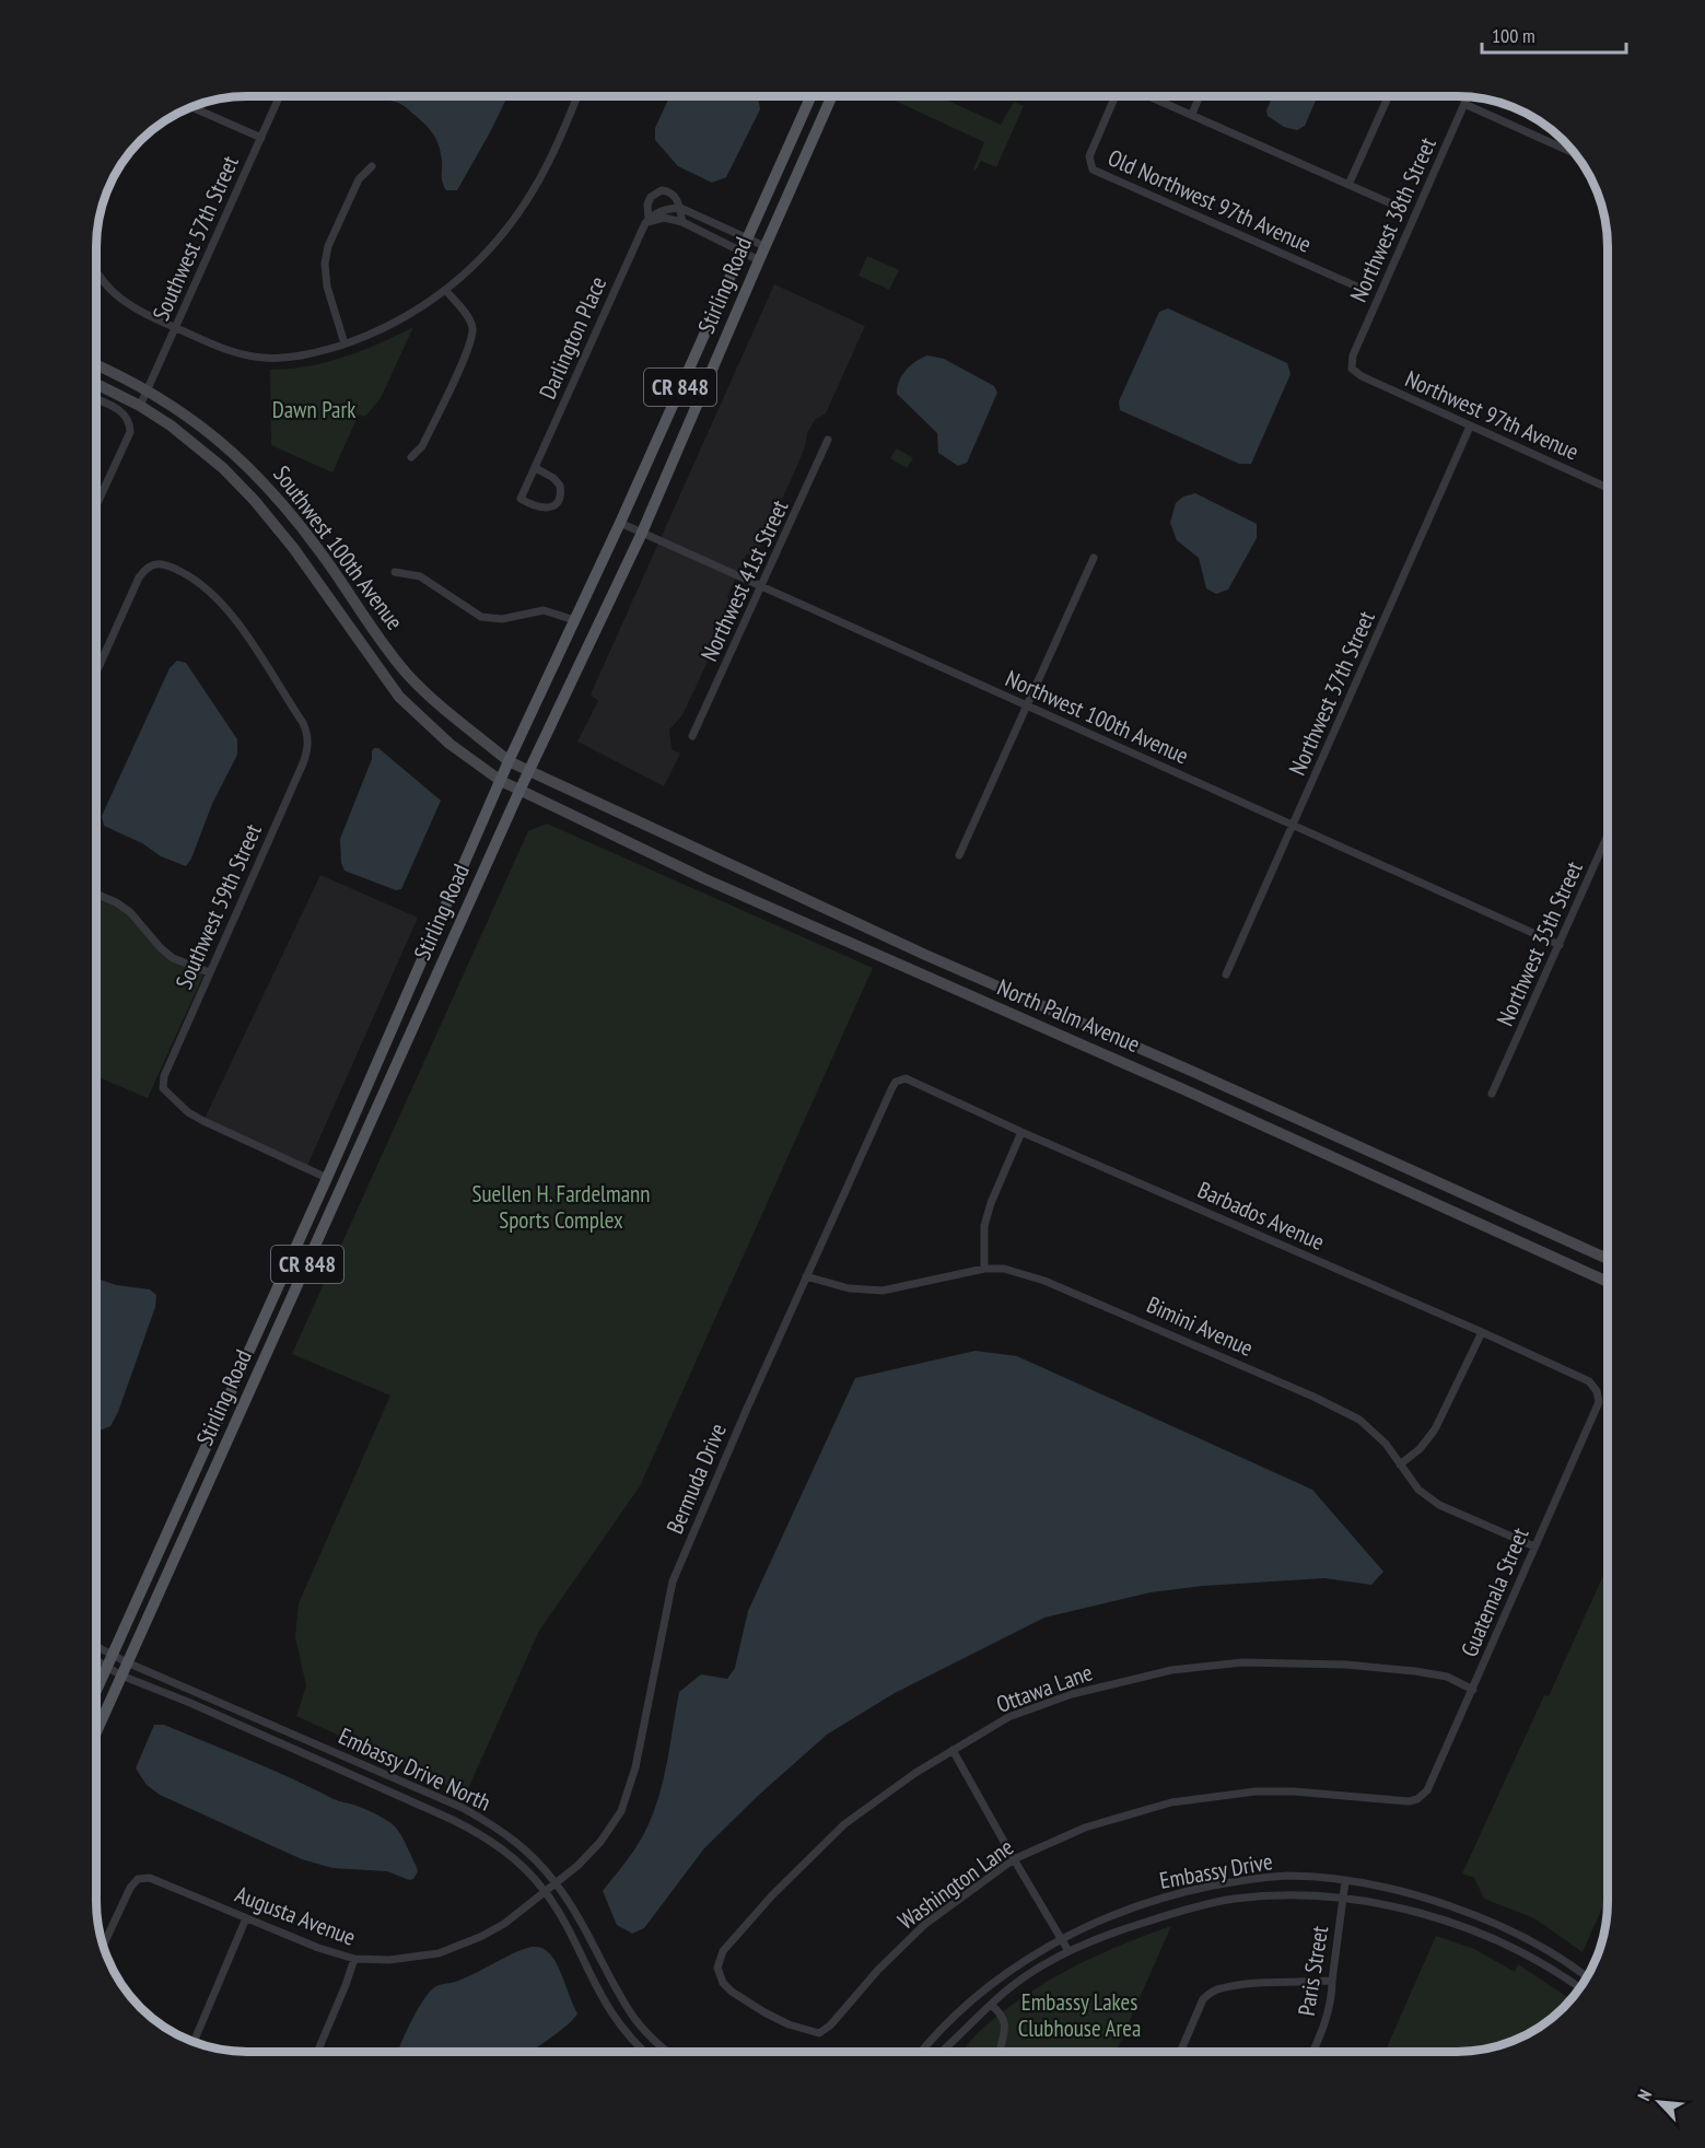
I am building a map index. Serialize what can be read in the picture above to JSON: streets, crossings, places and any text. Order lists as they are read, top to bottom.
{
  "streets": {
    "main road": [
      "Stirling Road",
      "CR 848",
      "Southwest 100th Avenue",
      "North Palm Avenue"
    ],
    "street": [
      "Old Northwest 97th Avenue",
      "Northwest 38th Street",
      "Southwest 57th Street",
      "Darlington Place",
      "Northwest 97th Avenue",
      "Northwest 41st Street",
      "Northwest 37th Street",
      "Northwest 100th Avenue",
      "Southwest 59th Street",
      "Northwest 35th Street",
      "Barbados Avenue",
      "Bimini Avenue",
      "Bermuda Drive",
      "Guatemala Street",
      "Ottawa Lane",
      "Embassy Drive North",
      "Embassy Drive",
      "Washington Lane",
      "Augusta Avenue",
      "Paris Street"
    ]
  },
  "crossings": [
    ["Northwest 38th Street", "Northwest 97th Avenue"],
    ["Southwest 57th Street", "Southwest 100th Avenue"],
    ["Stirling Road", "Southwest 100th Avenue"],
    ["Stirling Road", "Northwest 100th Avenue"],
    ["Stirling Road", "Southwest 59th Street"],
    ["Stirling Road", "North Palm Avenue"],
    ["Stirling Road", "Embassy Drive North"],
    ["Northwest 97th Avenue", "Northwest 37th Street"],
    ["Southwest 100th Avenue", "North Palm Avenue"],
    ["Northwest 41st Street", "Northwest 100th Avenue"],
    ["Northwest 37th Street", "Northwest 100th Avenue"],
    ["Northwest 100th Avenue", "Northwest 35th Street"],
    ["Barbados Avenue", "Bermuda Drive"],
    ["Barbados Avenue", "Guatemala Street"],
    ["Bimini Avenue", "Bermuda Drive"],
    ["Bimini Avenue", "Guatemala Street"],
    ["Bermuda Drive", "Embassy Drive North"],
    ["Bermuda Drive", "Augusta Avenue"],
    ["Guatemala Street", "Ottawa Lane"],
    ["Guatemala Street", "Washington Lane"],
    ["Ottawa Lane", "Washington Lane"],
    ["Embassy Drive North", "Augusta Avenue"],
    ["Embassy Drive", "Paris Street"]
  ],
  "parks": ["Dawn Park", "Suellen H. Fardelmann Sports Complex", "Embassy Lakes Clubhouse Area"],
  "scale_bar": "100 m",
  "north": "top left"
}
